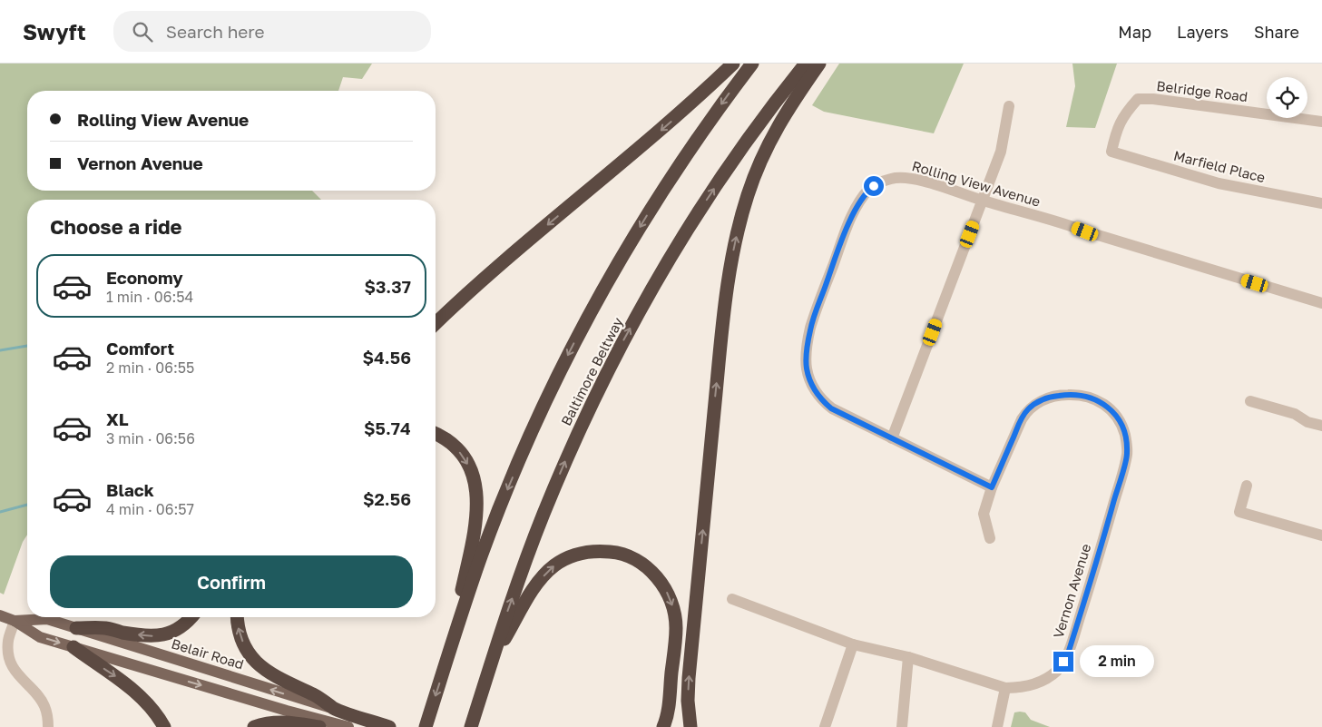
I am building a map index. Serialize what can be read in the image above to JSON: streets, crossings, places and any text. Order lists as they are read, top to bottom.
{
  "streets": {
    "highway": ["Baltimore Beltway", "Belair Road"],
    "street": [
      "Belridge Road",
      "Marfield Place",
      "Rolling View Avenue",
      "Vernon Avenue"
    ]
  },
  "crossings": [
    ["Belridge Road", "Marfield Place"],
    ["Rolling View Avenue", "Vernon Avenue"]
  ],
  "page": {
    "header": "Swyft",
    "search": "Search here",
    "nav": ["Map", "Layers", "Share"],
    "banner": ["Rolling View Avenue", "Vernon Avenue"],
    "heading": "Choose a ride",
    "list": [
      {
        "name": "Economy",
        "note": "1 min · 06:54",
        "value": "$3.37"
      },
      {
        "name": "Comfort",
        "note": "2 min · 06:55",
        "value": "$4.56"
      },
      {
        "name": "XL",
        "note": "3 min · 06:56",
        "value": "$5.74"
      },
      {
        "name": "Black",
        "note": "4 min · 06:57",
        "value": "$2.56"
      }
    ],
    "buttons": "Confirm",
    "bubble": "2 min"
  }
}
